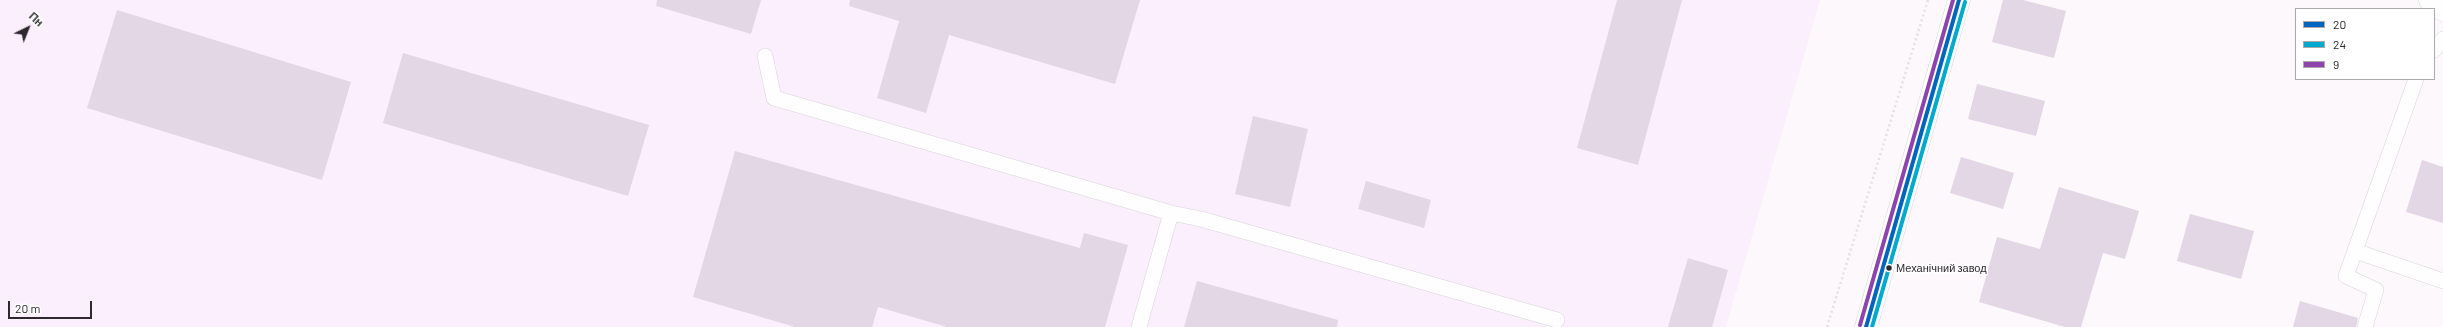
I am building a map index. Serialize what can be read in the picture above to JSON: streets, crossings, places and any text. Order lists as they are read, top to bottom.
{
  "places": ["Механічний завод"],
  "lines": ["transit line 20", "transit line 9", "transit line 24"],
  "legend": ["20", "24", "9"],
  "scale_bar": "20 m",
  "north": "top right"
}
